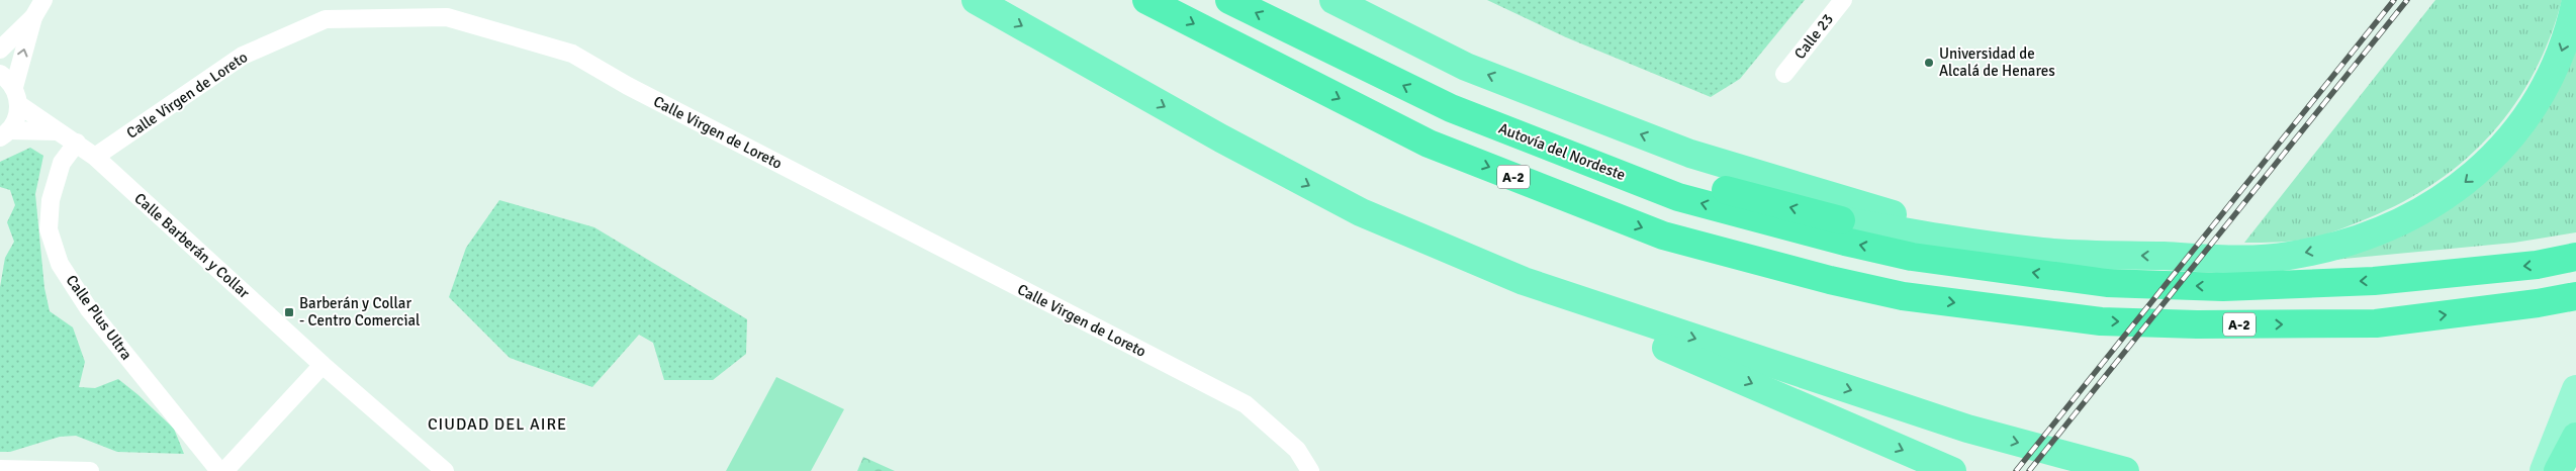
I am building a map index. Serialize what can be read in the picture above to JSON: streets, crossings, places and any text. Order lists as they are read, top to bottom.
{
  "streets": {
    "highway": ["Autovía del Nordeste", "A-2"],
    "street": [
      "Calle 23",
      "Calle Virgen de Loreto",
      "Calle Barberán y Collar",
      "Calle Plus Ultra"
    ]
  },
  "crossings": [
    ["Calle Virgen de Loreto", "Calle Barberán y Collar"],
    ["Calle Barberán y Collar", "Calle Plus Ultra"]
  ],
  "districts": ["CIUDAD DEL AIRE"],
  "places": {
    "other": ["Universidad de Alcalá de Henares"],
    "transit": ["Barberán y Collar - Centro Comercial"]
  }
}
